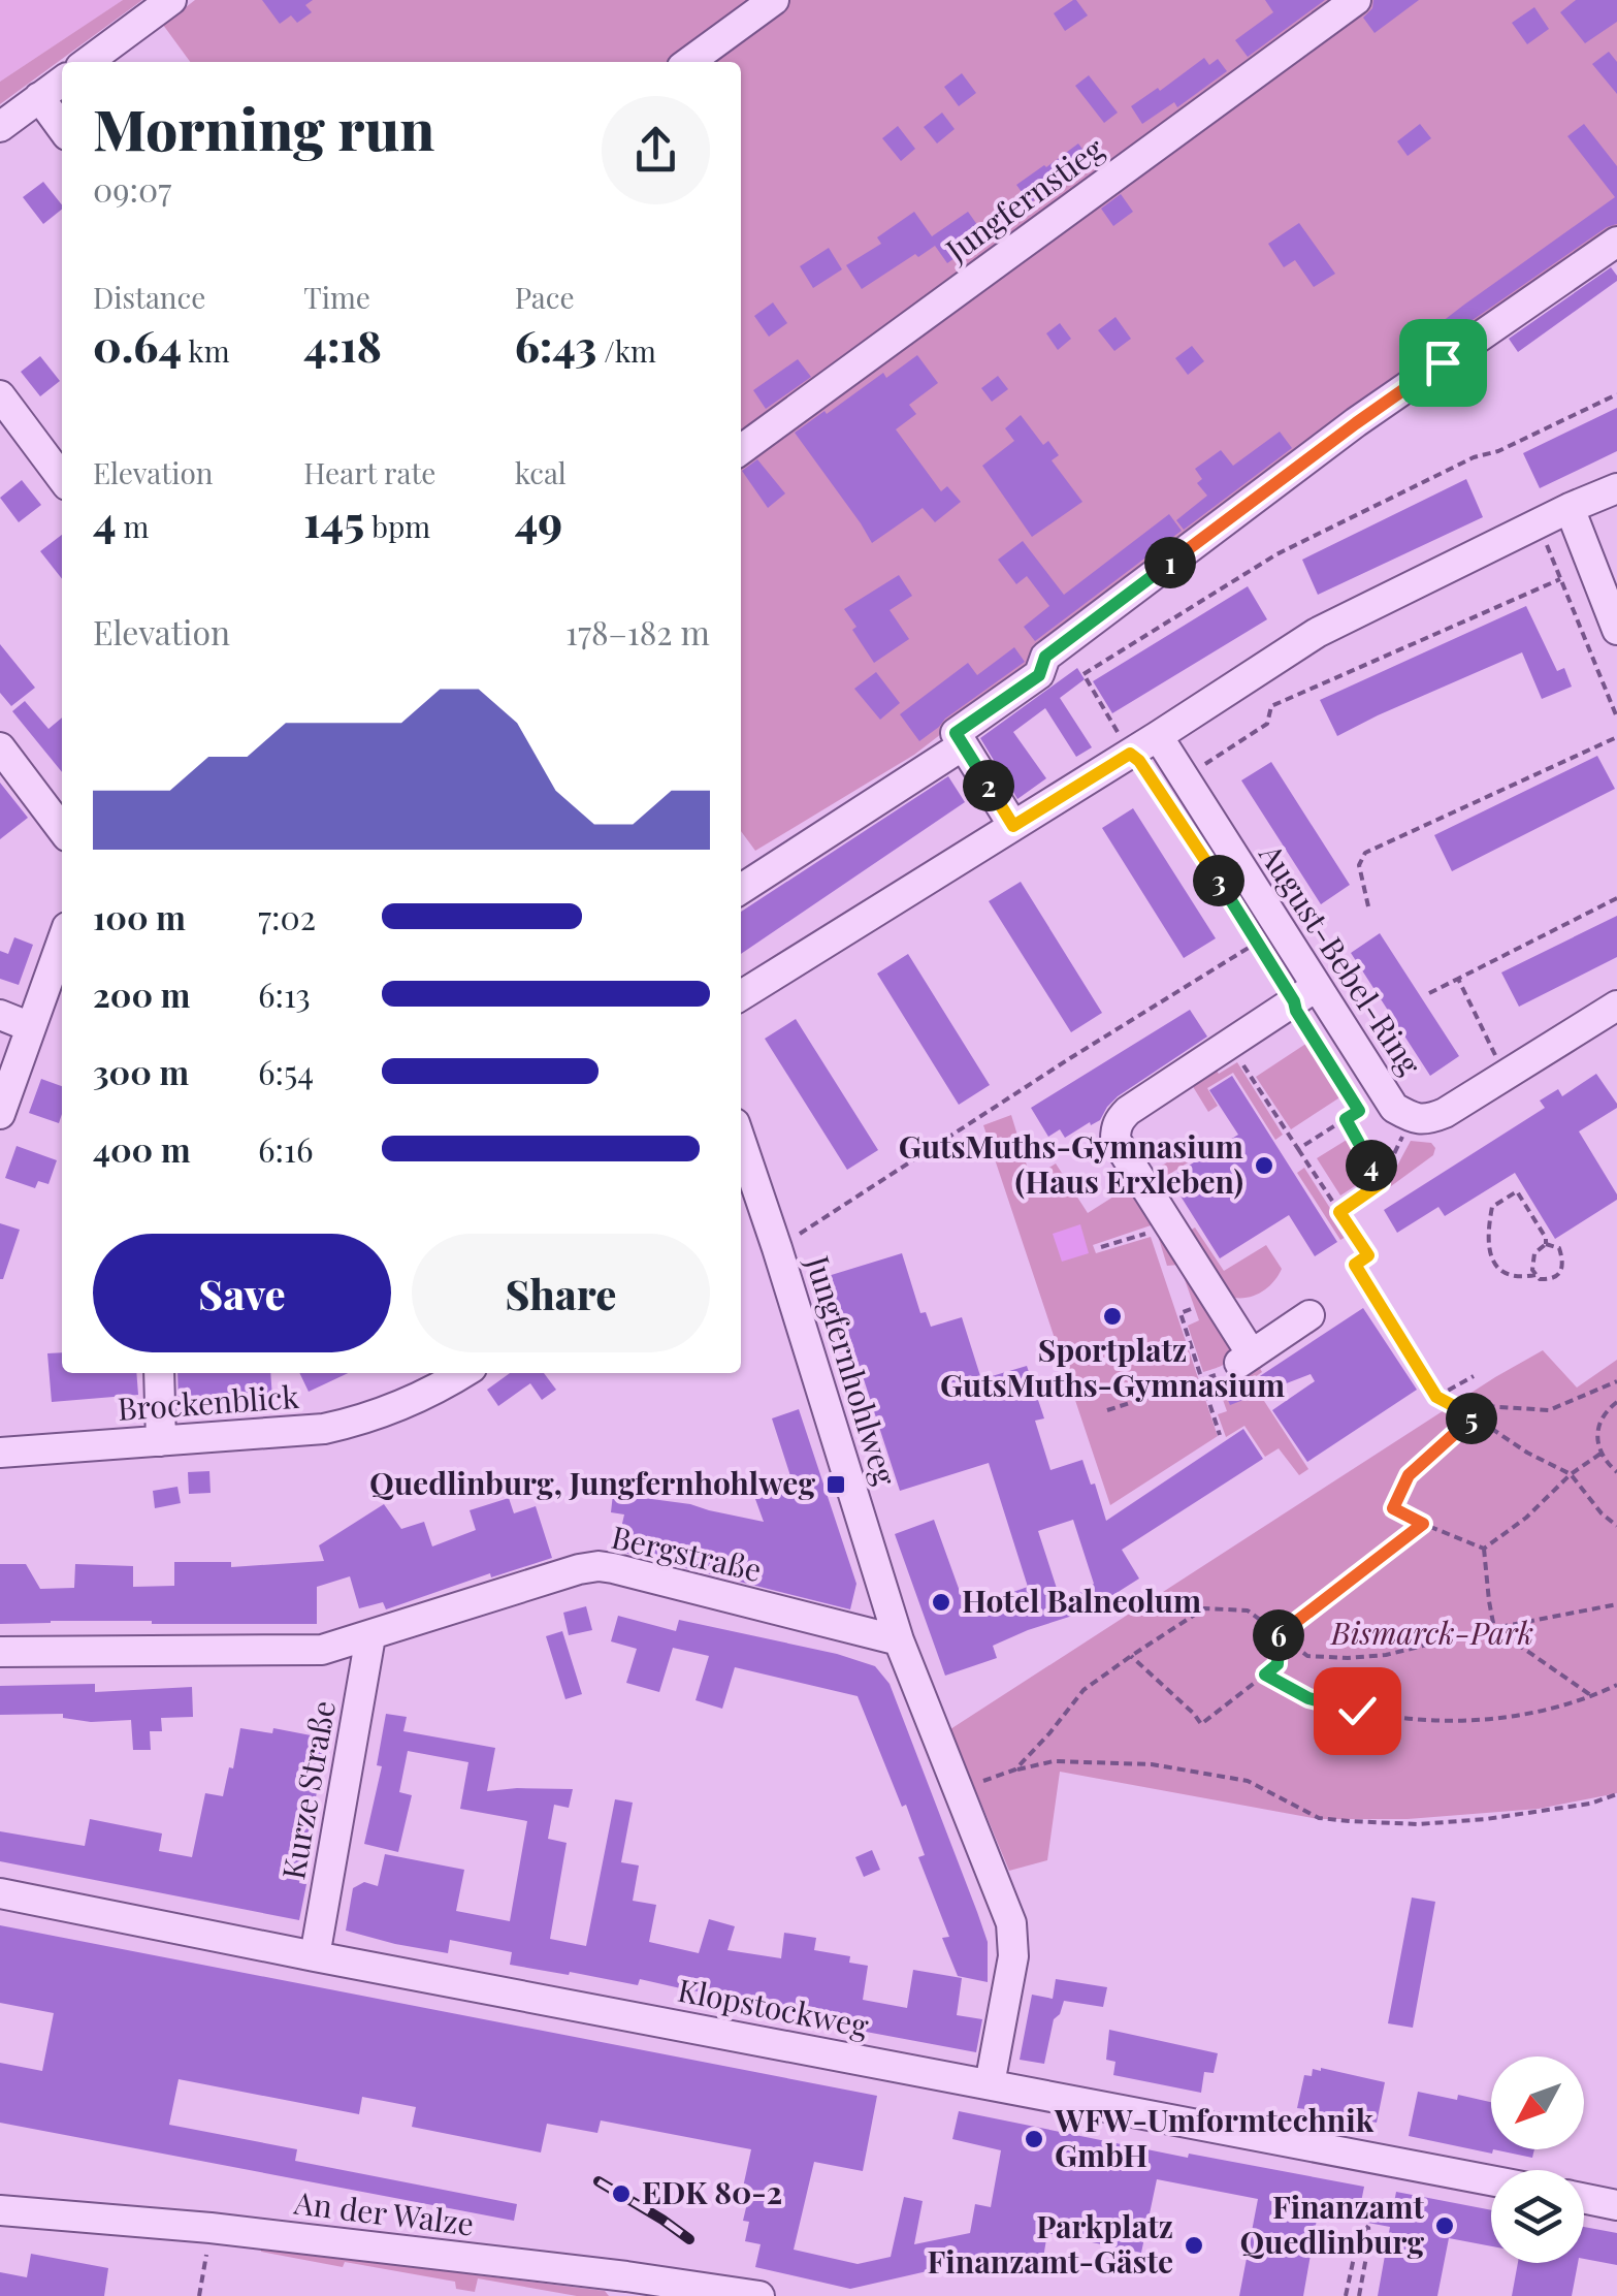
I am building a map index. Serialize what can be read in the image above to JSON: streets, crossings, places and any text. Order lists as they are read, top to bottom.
{
  "streets": {
    "street": [
      "Jungfernstieg",
      "August-Bebel-Ring",
      "Jungfernhohlweg",
      "Brockenblick",
      "Bergstraße",
      "Kurze Straße",
      "Klopstockweg",
      "An der Walze"
    ]
  },
  "crossings": [
    ["Jungfernhohlweg", "Bergstraße"],
    ["Bergstraße", "Kurze Straße"],
    ["Kurze Straße", "Klopstockweg"]
  ],
  "parks": ["Bismarck-Park"],
  "places": {
    "other": [
      "GutsMuths-Gymnasium (Haus Erxleben)",
      "Sportplatz GutsMuths-Gymnasium",
      "Hotel Balneolum",
      "WFW-Umformtechnik GmbH",
      "EDK 80-2",
      "Finanzamt Quedlinburg",
      "Parkplatz Finanzamt-Gäste"
    ],
    "transit": ["Quedlinburg, Jungfernhohlweg"]
  },
  "north": "bottom left",
  "page": {
    "heading": ["Morning run", "09:07"],
    "stats": [
      ["Distance", "0.64 km"],
      ["Time", "4:18"],
      ["Pace", "6:43 /km"],
      ["Elevation", "4 m"],
      ["Heart rate", "145 bpm"],
      ["kcal", "49"]
    ],
    "pins": [
      "1",
      "2",
      "3",
      "4",
      "5",
      "6"
    ],
    "chart": ["Elevation", "178–182 m"],
    "list": [
      {
        "name": "100 m",
        "note": "7:02"
      },
      {
        "name": "200 m",
        "note": "6:13"
      },
      {
        "name": "300 m",
        "note": "6:54"
      },
      {
        "name": "400 m",
        "note": "6:16"
      }
    ],
    "buttons": ["Save", "Share"]
  }
}
